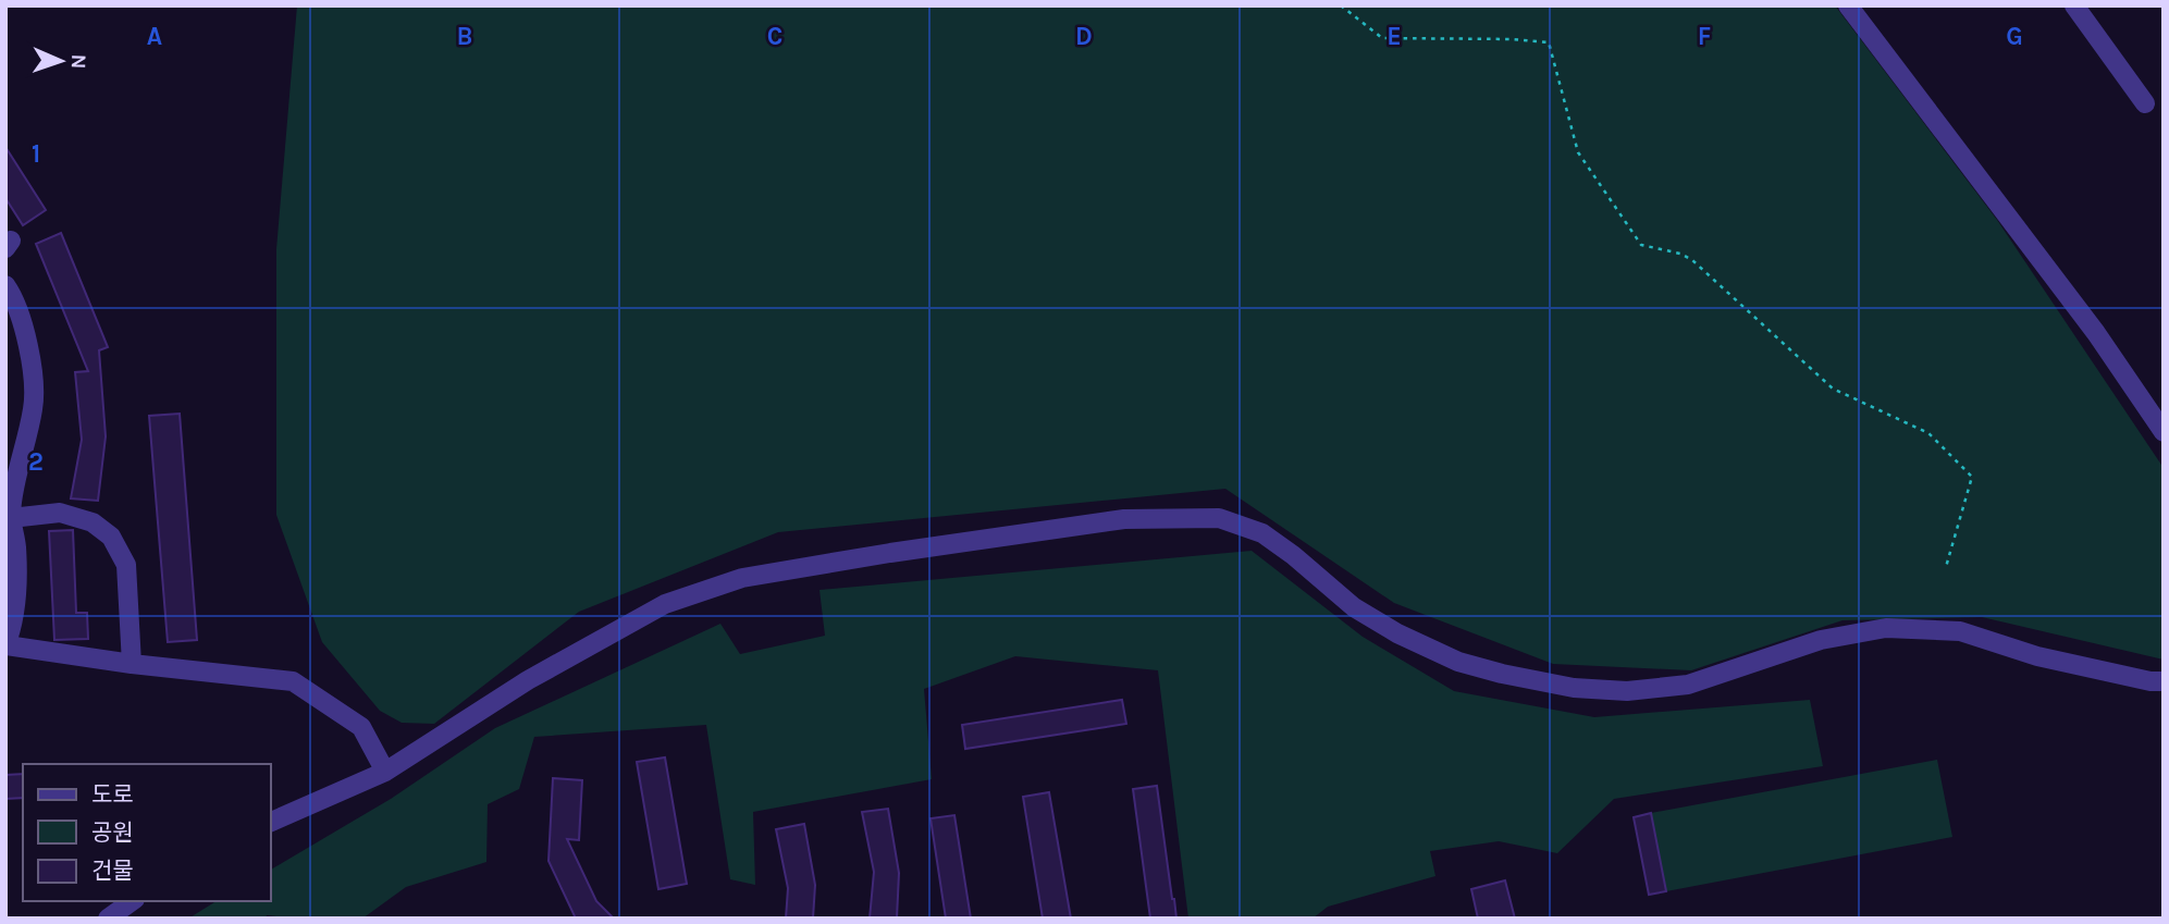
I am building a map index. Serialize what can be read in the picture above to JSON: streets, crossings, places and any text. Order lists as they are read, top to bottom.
{
  "legend": ["도로", "공원", "건물"],
  "north": "right",
  "grid": {
    "columns": [
      "A",
      "B",
      "C",
      "D",
      "E",
      "F",
      "G"
    ],
    "rows": ["1", "2"]
  }
}
